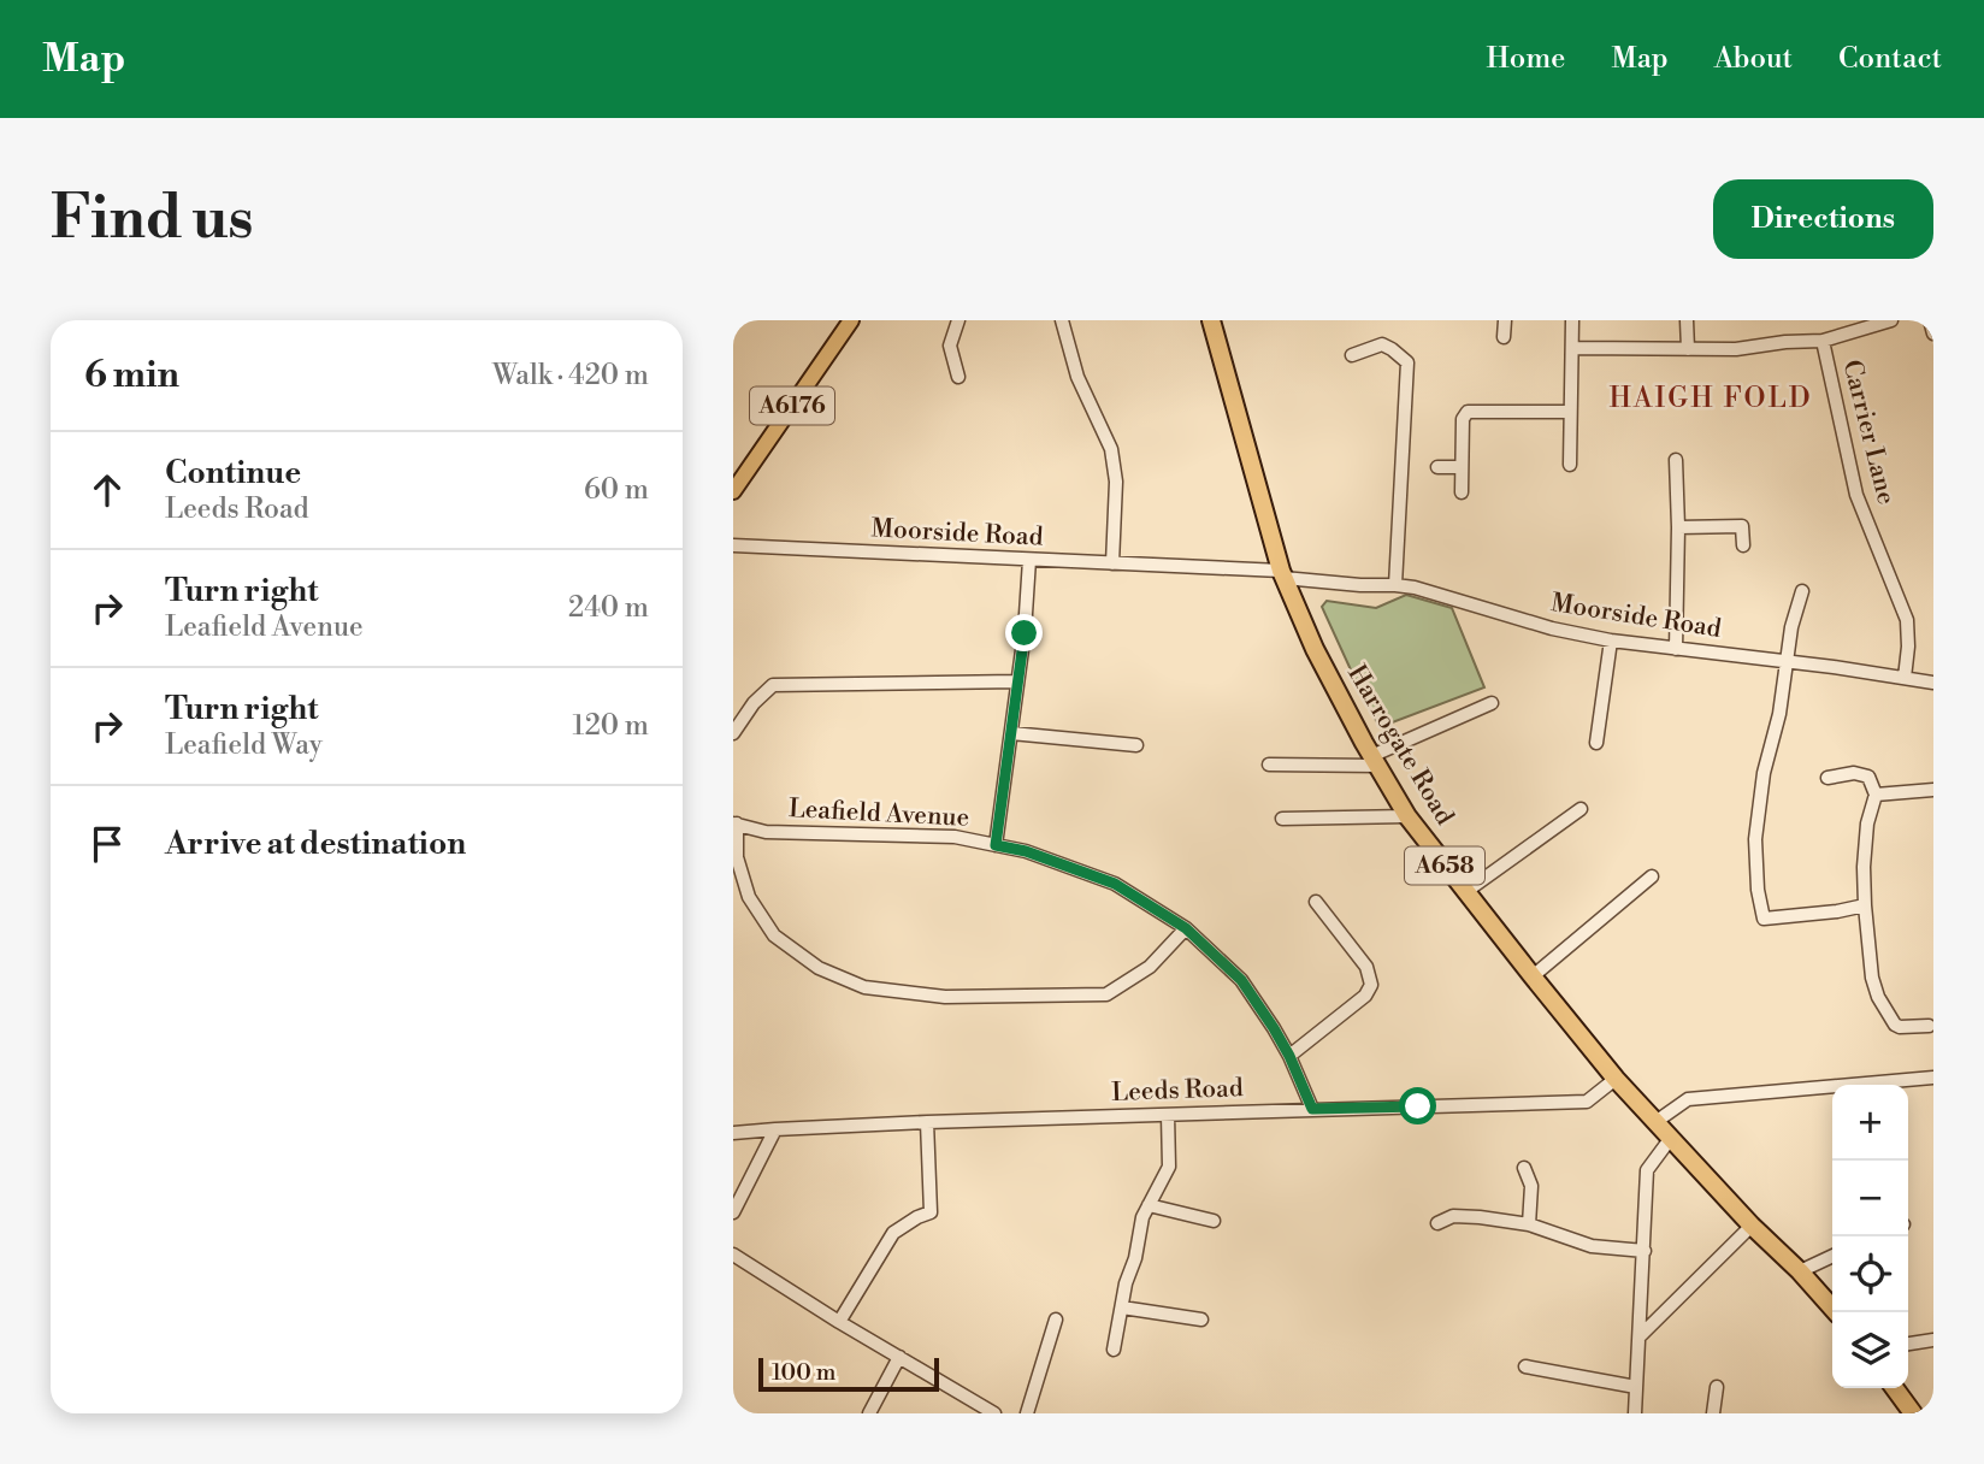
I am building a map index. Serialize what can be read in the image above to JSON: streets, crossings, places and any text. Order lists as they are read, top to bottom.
{
  "streets": {
    "highway": ["Harrogate Road", "A658"],
    "main road": ["A6176"],
    "street": [
      "Carrier Lane",
      "Moorside Road",
      "Leafield Avenue",
      "Leeds Road"
    ]
  },
  "crossings": [
    ["Carrier Lane", "Moorside Road"],
    ["Moorside Road", "Harrogate Road"],
    ["Harrogate Road", "Leeds Road"],
    ["Leafield Avenue", "Leeds Road"]
  ],
  "districts": ["HAIGH FOLD"],
  "scale_bar": "100 m",
  "page": {
    "header": "Map",
    "nav": [
      "Home",
      "Map",
      "About",
      "Contact"
    ],
    "buttons": "Directions",
    "title": "Find us",
    "heading": ["6 min", "Walk · 420 m"],
    "list": [
      ["Continue", "Leeds Road", "60 m"],
      ["Turn right", "Leafield Avenue", "240 m"],
      ["Turn right", "Leafield Way", "120 m"],
      "Arrive at destination"
    ],
    "map_buttons": ["+", "−"],
    "scale": "100 m"
  }
}
